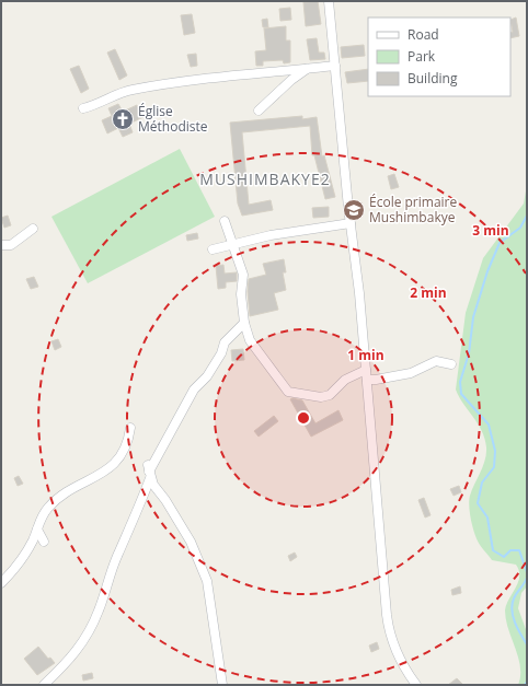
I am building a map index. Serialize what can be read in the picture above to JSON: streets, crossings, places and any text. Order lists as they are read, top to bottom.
{
  "districts": ["MUSHIMBAKYE2"],
  "places": {
    "church": ["Église Méthodiste"],
    "school or university": ["École primaire Mushimbakye"]
  },
  "legend": ["Road", "Park", "Building"],
  "rings": ["3 min", "2 min", "1 min"]
}
